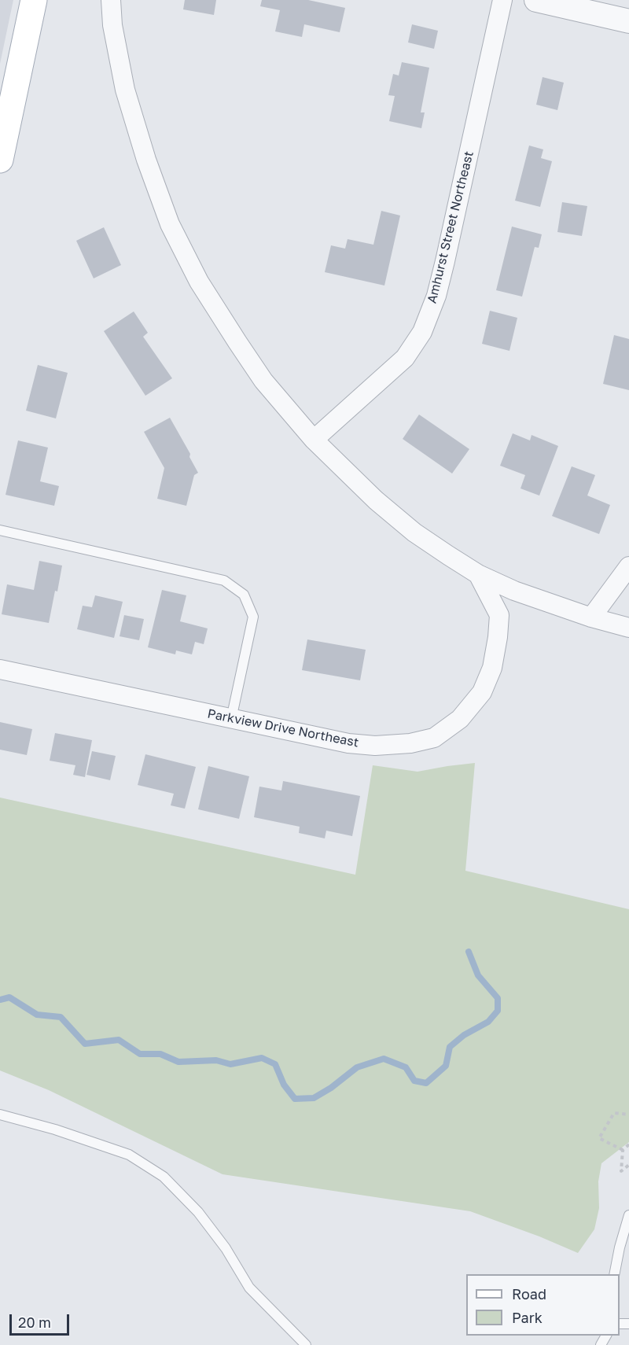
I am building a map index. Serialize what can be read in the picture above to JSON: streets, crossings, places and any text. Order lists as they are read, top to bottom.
{
  "streets": {
    "street": ["Amhurst Street Northeast", "Parkview Drive Northeast"]
  },
  "legend": ["Road", "Park"],
  "scale_bar": "20 m"
}
